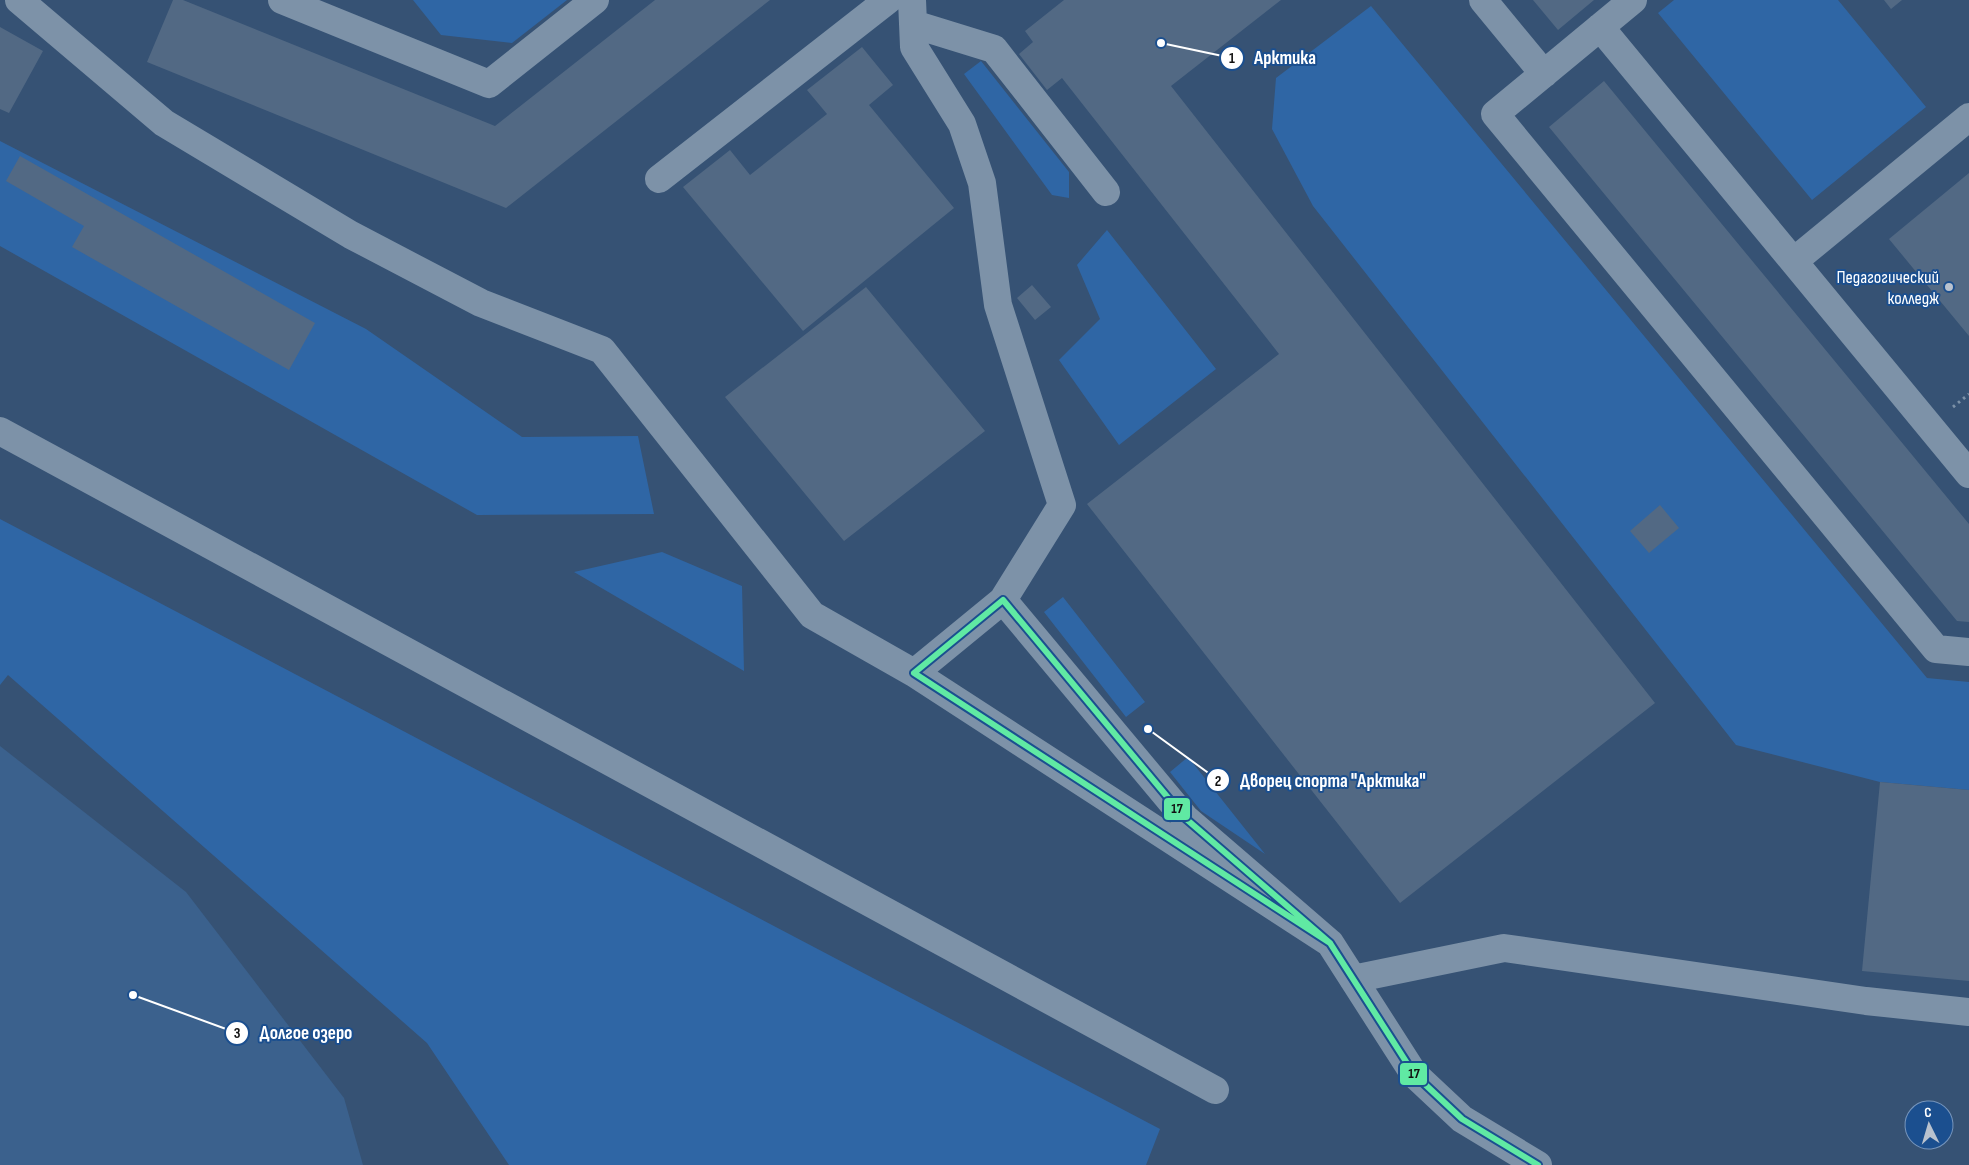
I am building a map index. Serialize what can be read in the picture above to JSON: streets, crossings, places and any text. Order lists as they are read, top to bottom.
{
  "places": [
    "Арктика",
    "Педагогический колледж",
    "Дворец спорта \"Арктика\"",
    "Долгое озеро"
  ],
  "lines": ["transit line 17"],
  "north": "top"
}
